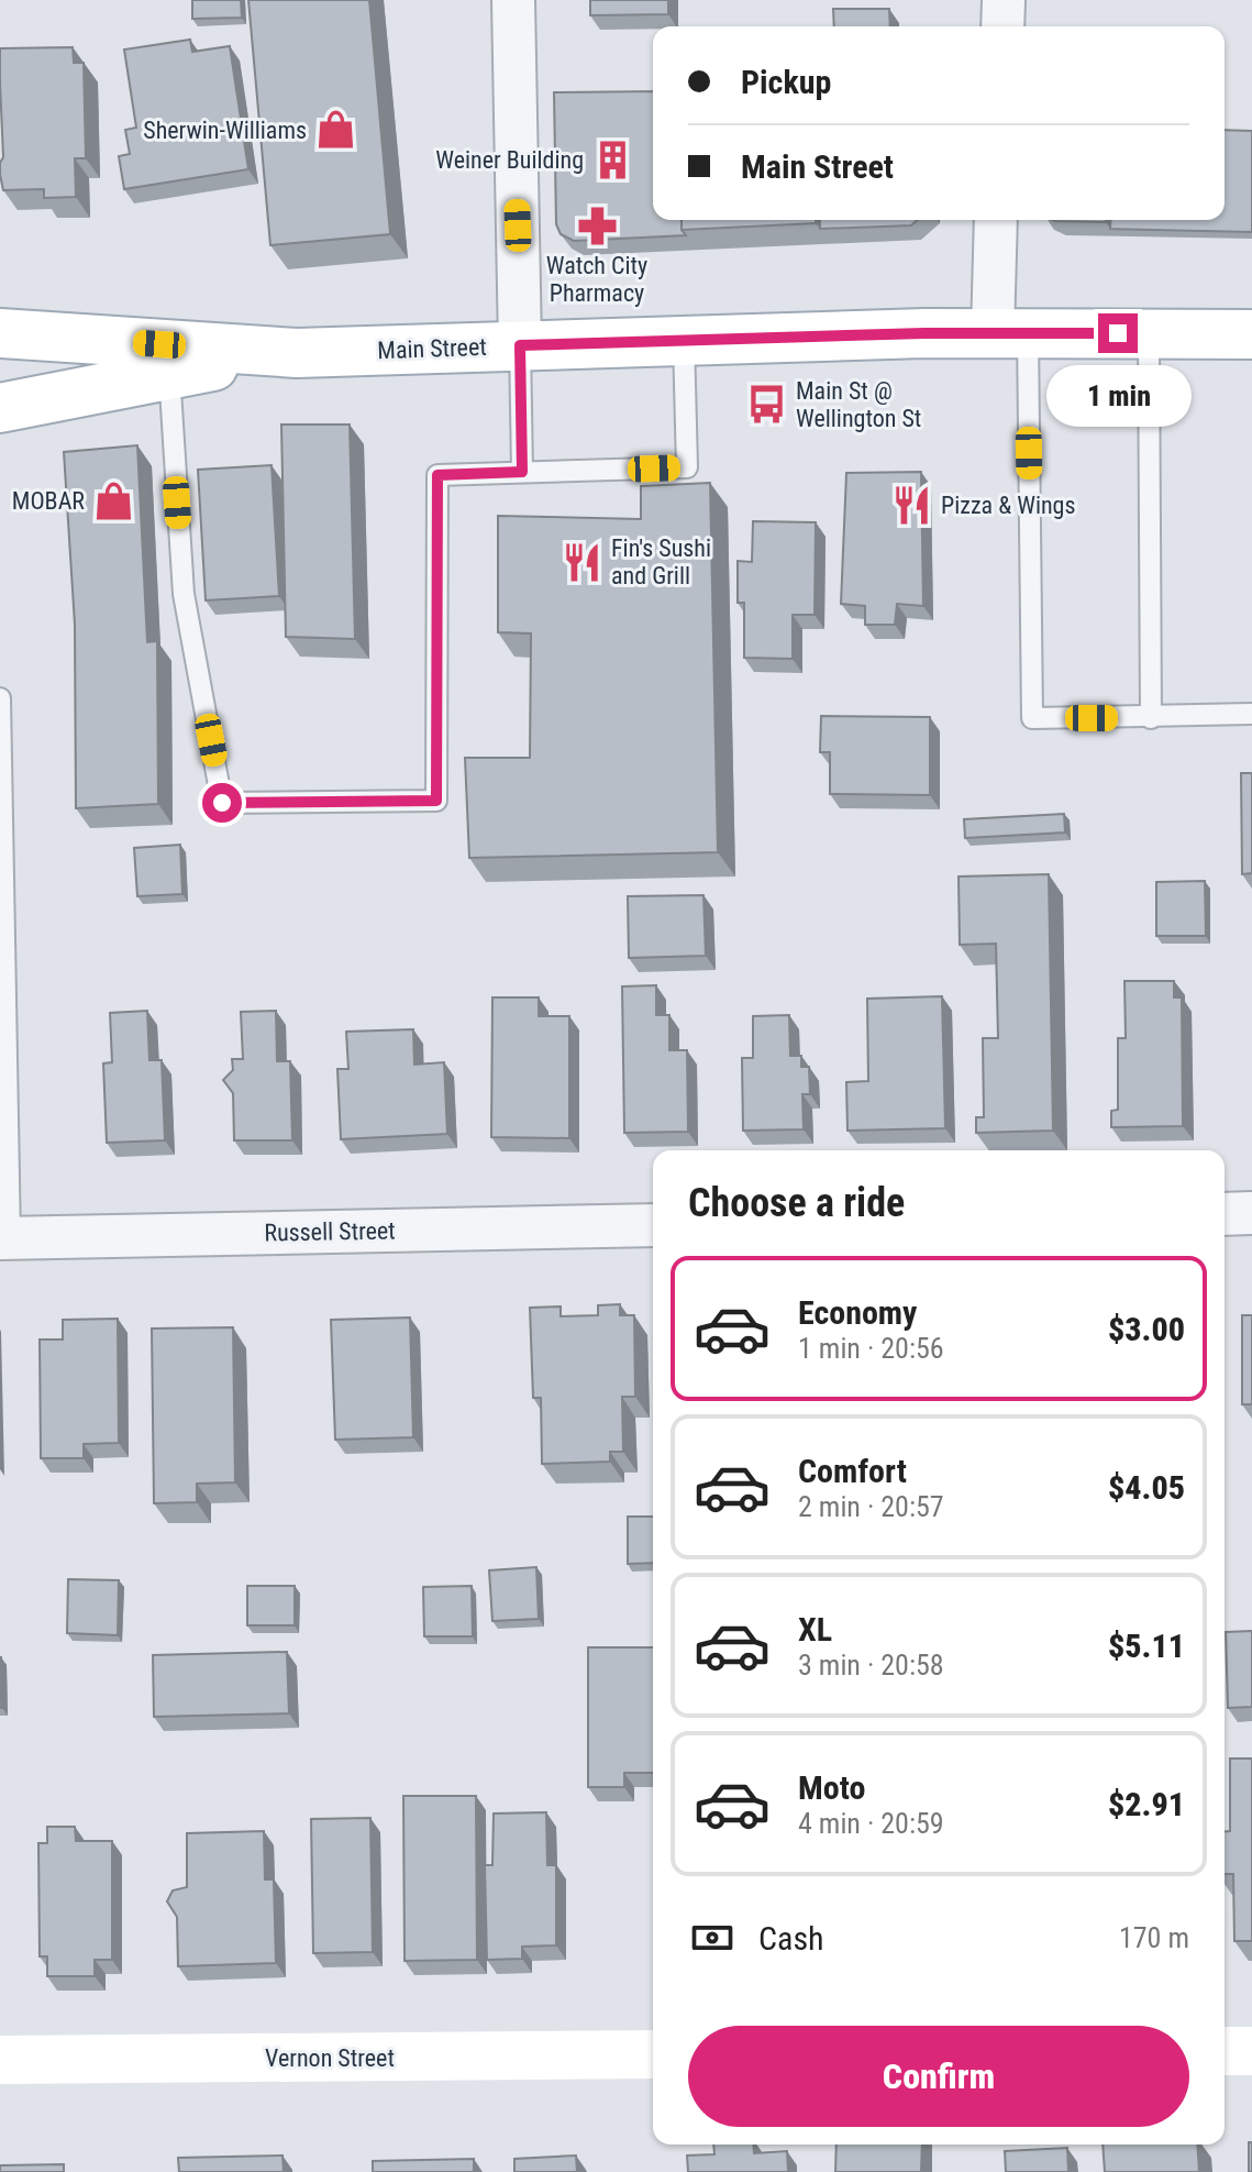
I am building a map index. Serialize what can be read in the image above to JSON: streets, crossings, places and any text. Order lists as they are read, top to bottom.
{
  "streets": {
    "main road": ["Main Street", "Vernon Street"],
    "street": ["Russell Street"]
  },
  "places": {
    "shop": ["Sherwin-Williams", "MOBAR"],
    "building": ["Weiner Building"],
    "pharmacy": ["Watch City Pharmacy"],
    "bus stop": ["Main St @ Wellington St"],
    "restaurant": ["Pizza & Wings", "Fin's Sushi and Grill"]
  },
  "page": {
    "banner": ["Pickup", "Main Street"],
    "bubble": "1 min",
    "heading": "Choose a ride",
    "list": [
      {
        "name": "Economy",
        "note": "1 min · 20:56",
        "value": "$3.00"
      },
      {
        "name": "Comfort",
        "note": "2 min · 20:57",
        "value": "$4.05"
      },
      {
        "name": "XL",
        "note": "3 min · 20:58",
        "value": "$5.11"
      },
      {
        "name": "Moto",
        "note": "4 min · 20:59",
        "value": "$2.91"
      }
    ],
    "pay": ["Cash", "170 m"],
    "buttons": "Confirm"
  }
}
